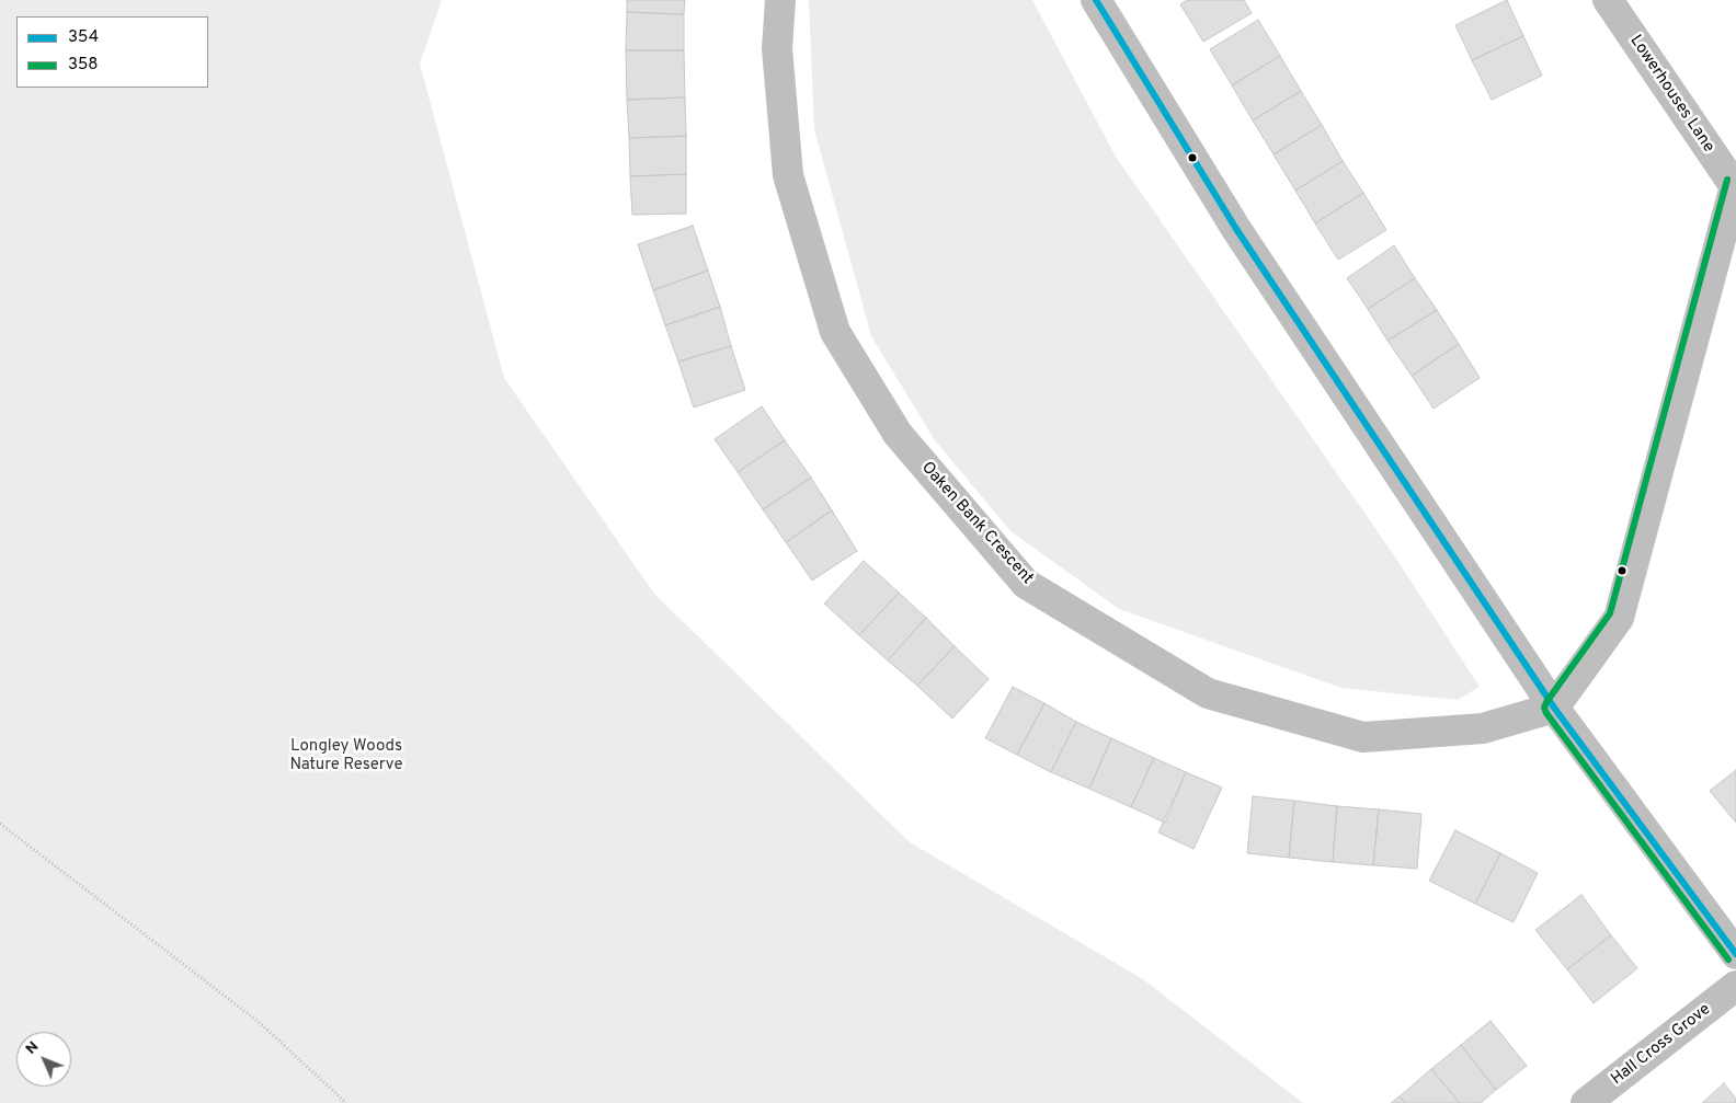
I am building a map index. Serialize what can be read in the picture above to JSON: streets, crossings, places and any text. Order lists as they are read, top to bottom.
{
  "streets": {
    "street": ["Lowerhouses Lane", "Oaken Bank Crescent", "Hall Cross Grove"]
  },
  "parks": ["Longley Woods Nature Reserve"],
  "lines": ["transit line 354", "transit line 358"],
  "legend": ["354", "358"],
  "north": "top left"
}
